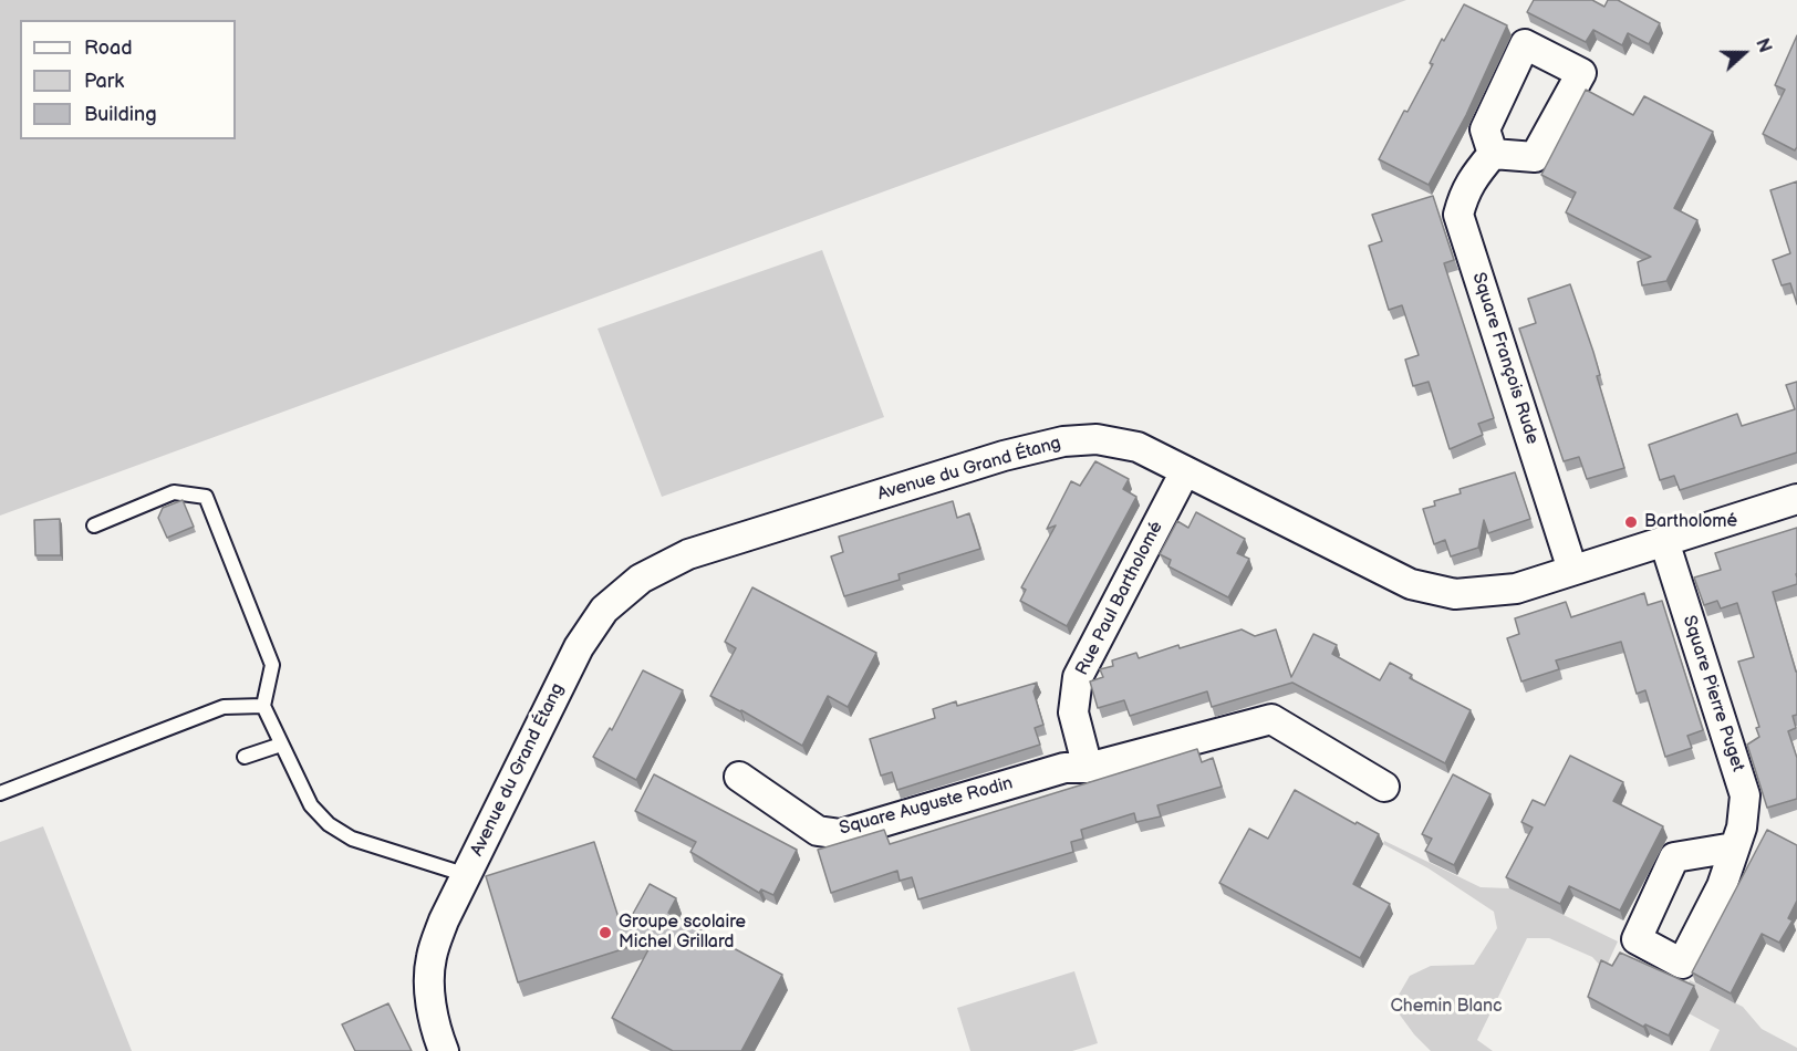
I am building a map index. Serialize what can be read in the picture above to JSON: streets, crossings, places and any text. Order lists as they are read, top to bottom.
{
  "streets": {
    "street": [
      "Square François Rude",
      "Avenue du Grand Étang",
      "Rue Paul Bartholomé",
      "Square Pierre Puget",
      "Square Auguste Rodin"
    ]
  },
  "crossings": [
    ["Square François Rude", "Avenue du Grand Étang"],
    ["Avenue du Grand Étang", "Rue Paul Bartholomé"],
    ["Avenue du Grand Étang", "Square Pierre Puget"],
    ["Rue Paul Bartholomé", "Square Auguste Rodin"]
  ],
  "parks": ["Chemin Blanc"],
  "places": ["Bartholomé", "Groupe scolaire Michel Grillard"],
  "legend": ["Road", "Park", "Building"],
  "north": "right"
}
